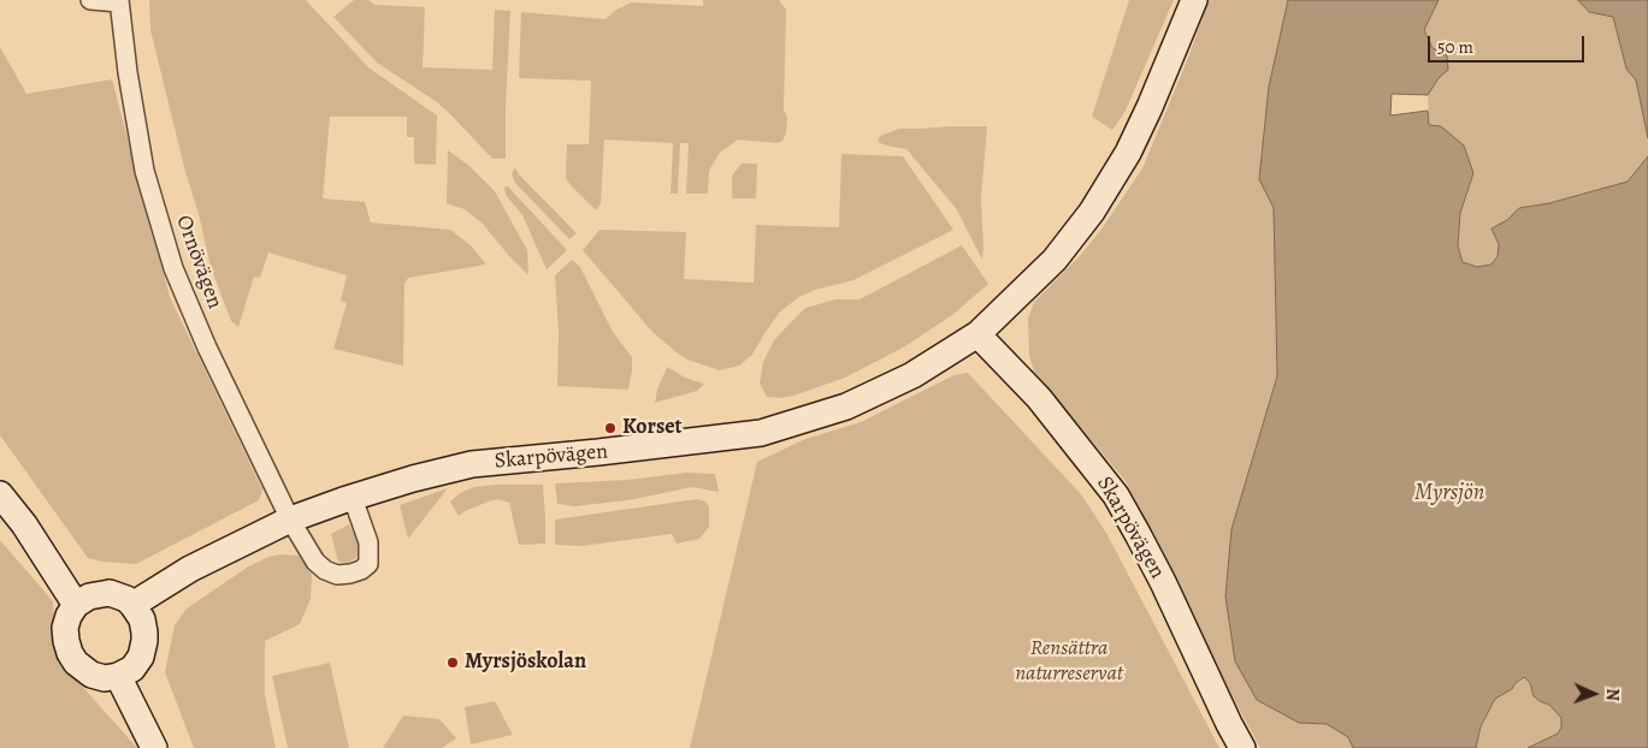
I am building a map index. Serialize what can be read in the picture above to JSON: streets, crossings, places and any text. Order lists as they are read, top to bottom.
{
  "streets": {
    "street": ["Ornövägen", "Skarpövägen"]
  },
  "crossings": [
    ["Ornövägen", "Skarpövägen"]
  ],
  "water": ["Myrsjön"],
  "parks": ["Rensättra naturreservat"],
  "places": ["Korset", "Myrsjöskolan"],
  "scale_bar": "50 m",
  "north": "right"
}
